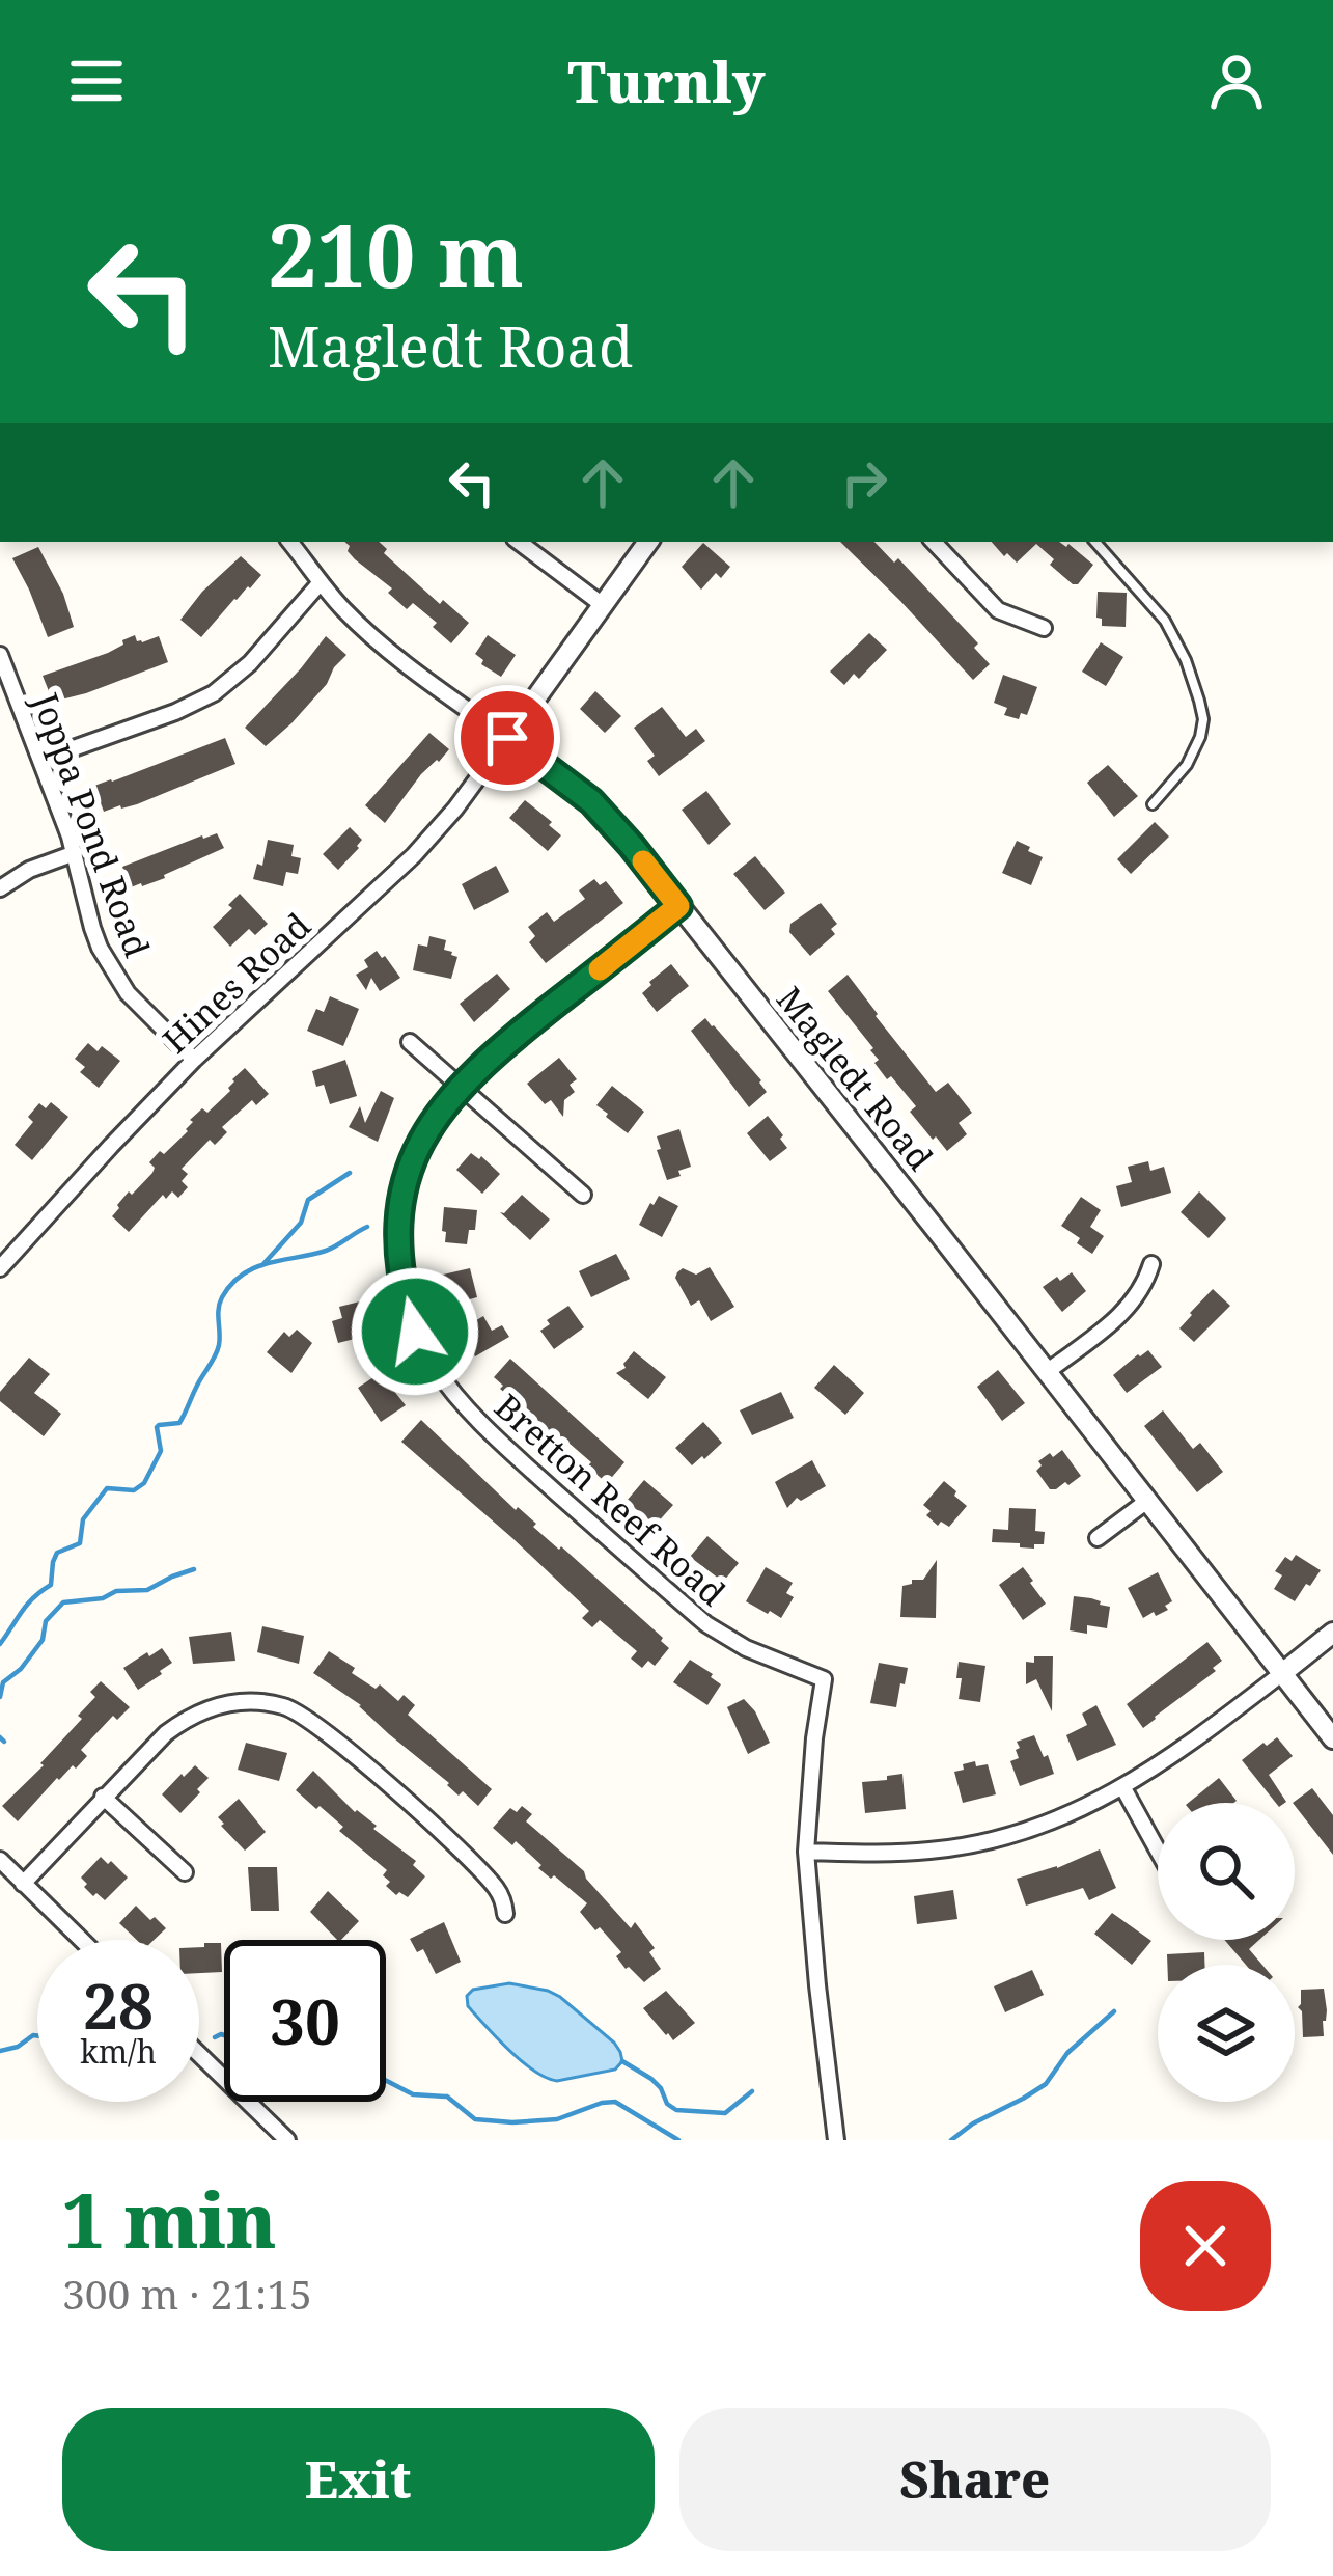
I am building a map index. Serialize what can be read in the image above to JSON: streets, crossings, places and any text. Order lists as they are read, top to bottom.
{
  "streets": {
    "street": [
      "Joppa Pond Road",
      "Hines Road",
      "Magledt Road",
      "Bretton Reef Road"
    ]
  },
  "crossings": [
    ["Joppa Pond Road", "Hines Road"],
    ["Hines Road", "Magledt Road"],
    ["Magledt Road", "Bretton Reef Road"]
  ],
  "page": {
    "header": "Turnly",
    "turn": ["210 m", "Magledt Road"],
    "speed": "28 km/h",
    "limit": "30",
    "heading": ["1 min", "300 m · 21:15"],
    "buttons": ["Exit", "Share"]
  }
}
